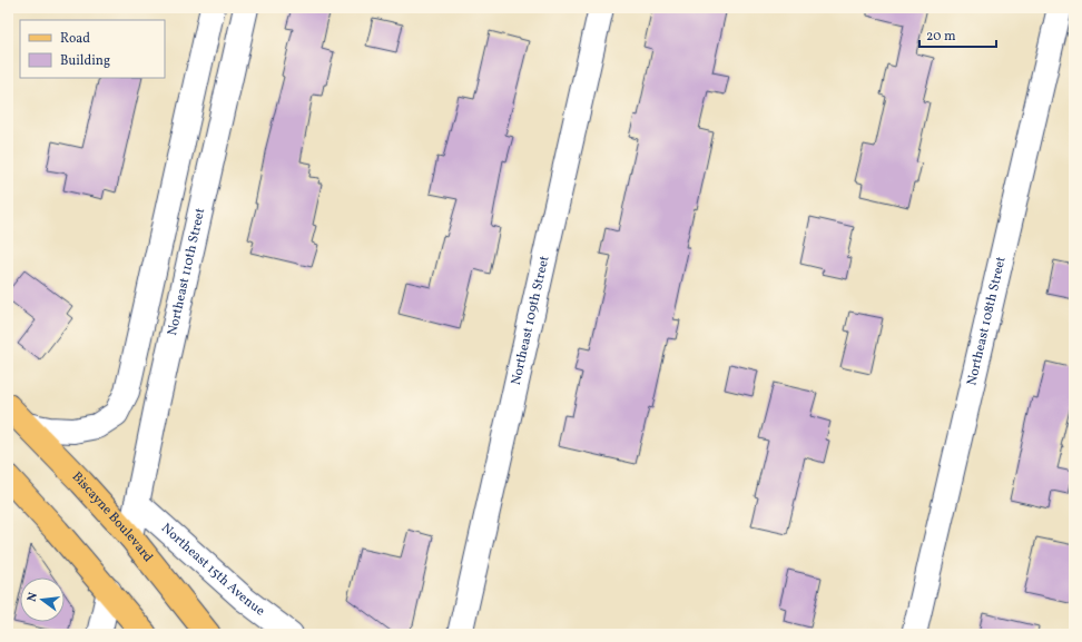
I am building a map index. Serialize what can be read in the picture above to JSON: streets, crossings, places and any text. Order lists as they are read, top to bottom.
{
  "streets": {
    "main road": ["Biscayne Boulevard"],
    "street": [
      "Northeast 110th Street",
      "Northeast 109th Street",
      "Northeast 108th Street",
      "Northeast 15th Avenue"
    ]
  },
  "crossings": [
    ["Northeast 110th Street", "Biscayne Boulevard"],
    ["Northeast 110th Street", "Northeast 15th Avenue"]
  ],
  "legend": ["Road", "Building"],
  "scale_bar": "20 m",
  "north": "left"
}
